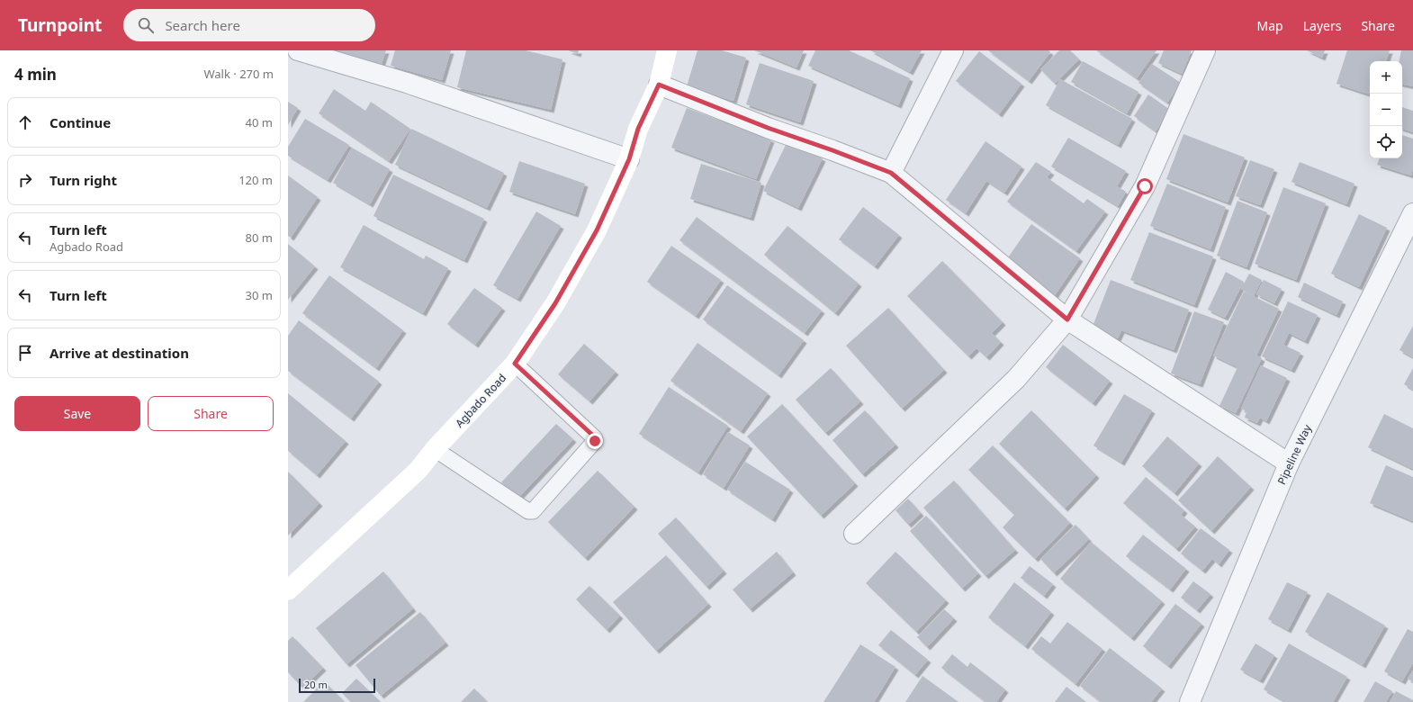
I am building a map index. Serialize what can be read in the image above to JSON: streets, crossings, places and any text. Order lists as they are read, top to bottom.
{
  "streets": {
    "main road": ["Agbado Road"],
    "street": ["Pipeline Way"]
  },
  "scale_bar": "20 m",
  "page": {
    "header": "Turnpoint",
    "search": "Search here",
    "nav": ["Map", "Layers", "Share"],
    "heading": ["4 min", "Walk · 270 m"],
    "map_buttons": ["+", "−"],
    "list": [
      ["Continue", "40 m"],
      ["Turn right", "120 m"],
      ["Turn left", "Agbado Road", "80 m"],
      ["Turn left", "30 m"],
      "Arrive at destination"
    ],
    "buttons": ["Save", "Share"],
    "scale": "20 m"
  }
}
